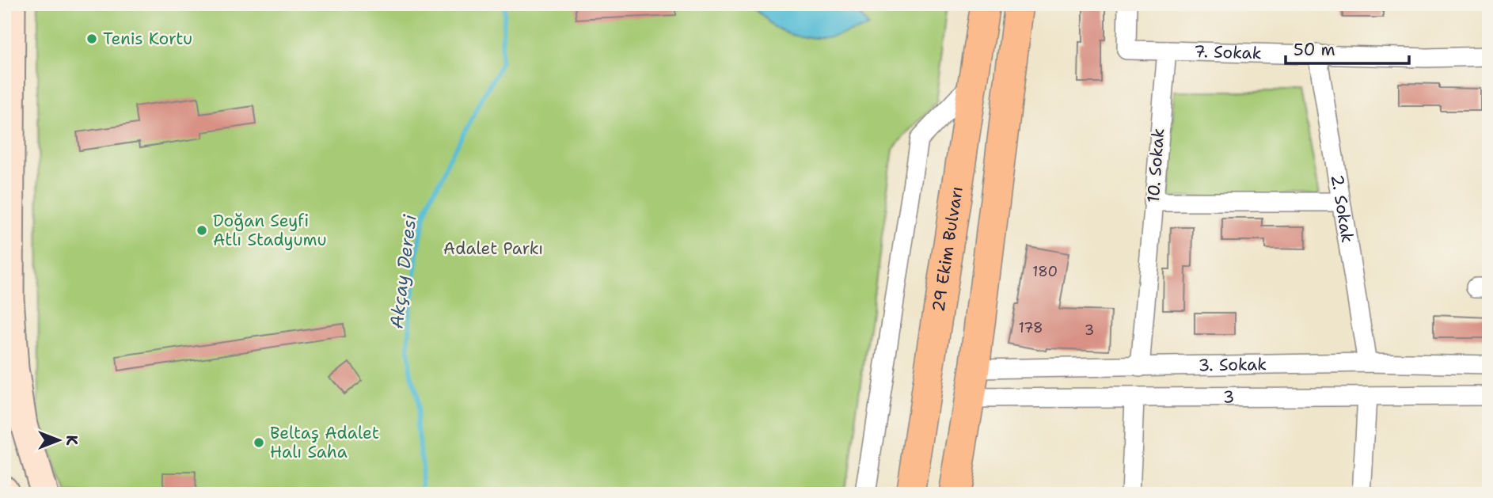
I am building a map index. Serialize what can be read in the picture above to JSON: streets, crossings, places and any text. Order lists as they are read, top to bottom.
{
  "streets": {
    "main road": ["29 Ekim Bulvarı"],
    "street": [
      "7. Sokak",
      "10. Sokak",
      "2. Sokak",
      "3. Sokak",
      "3"
    ]
  },
  "crossings": [
    ["7. Sokak", "10. Sokak"],
    ["7. Sokak", "2. Sokak"],
    ["10. Sokak", "3. Sokak"],
    ["2. Sokak", "3. Sokak"]
  ],
  "water": ["Akçay Deresi"],
  "parks": ["Adalet Parkı"],
  "places": ["Tenis Kortu", "Doğan Seyfi Atlı Stadyumu", "Beltaş Adalet Halı Saha"],
  "house_numbers": ["180", "178", "3"],
  "scale_bar": "50 m",
  "north": "right"
}
